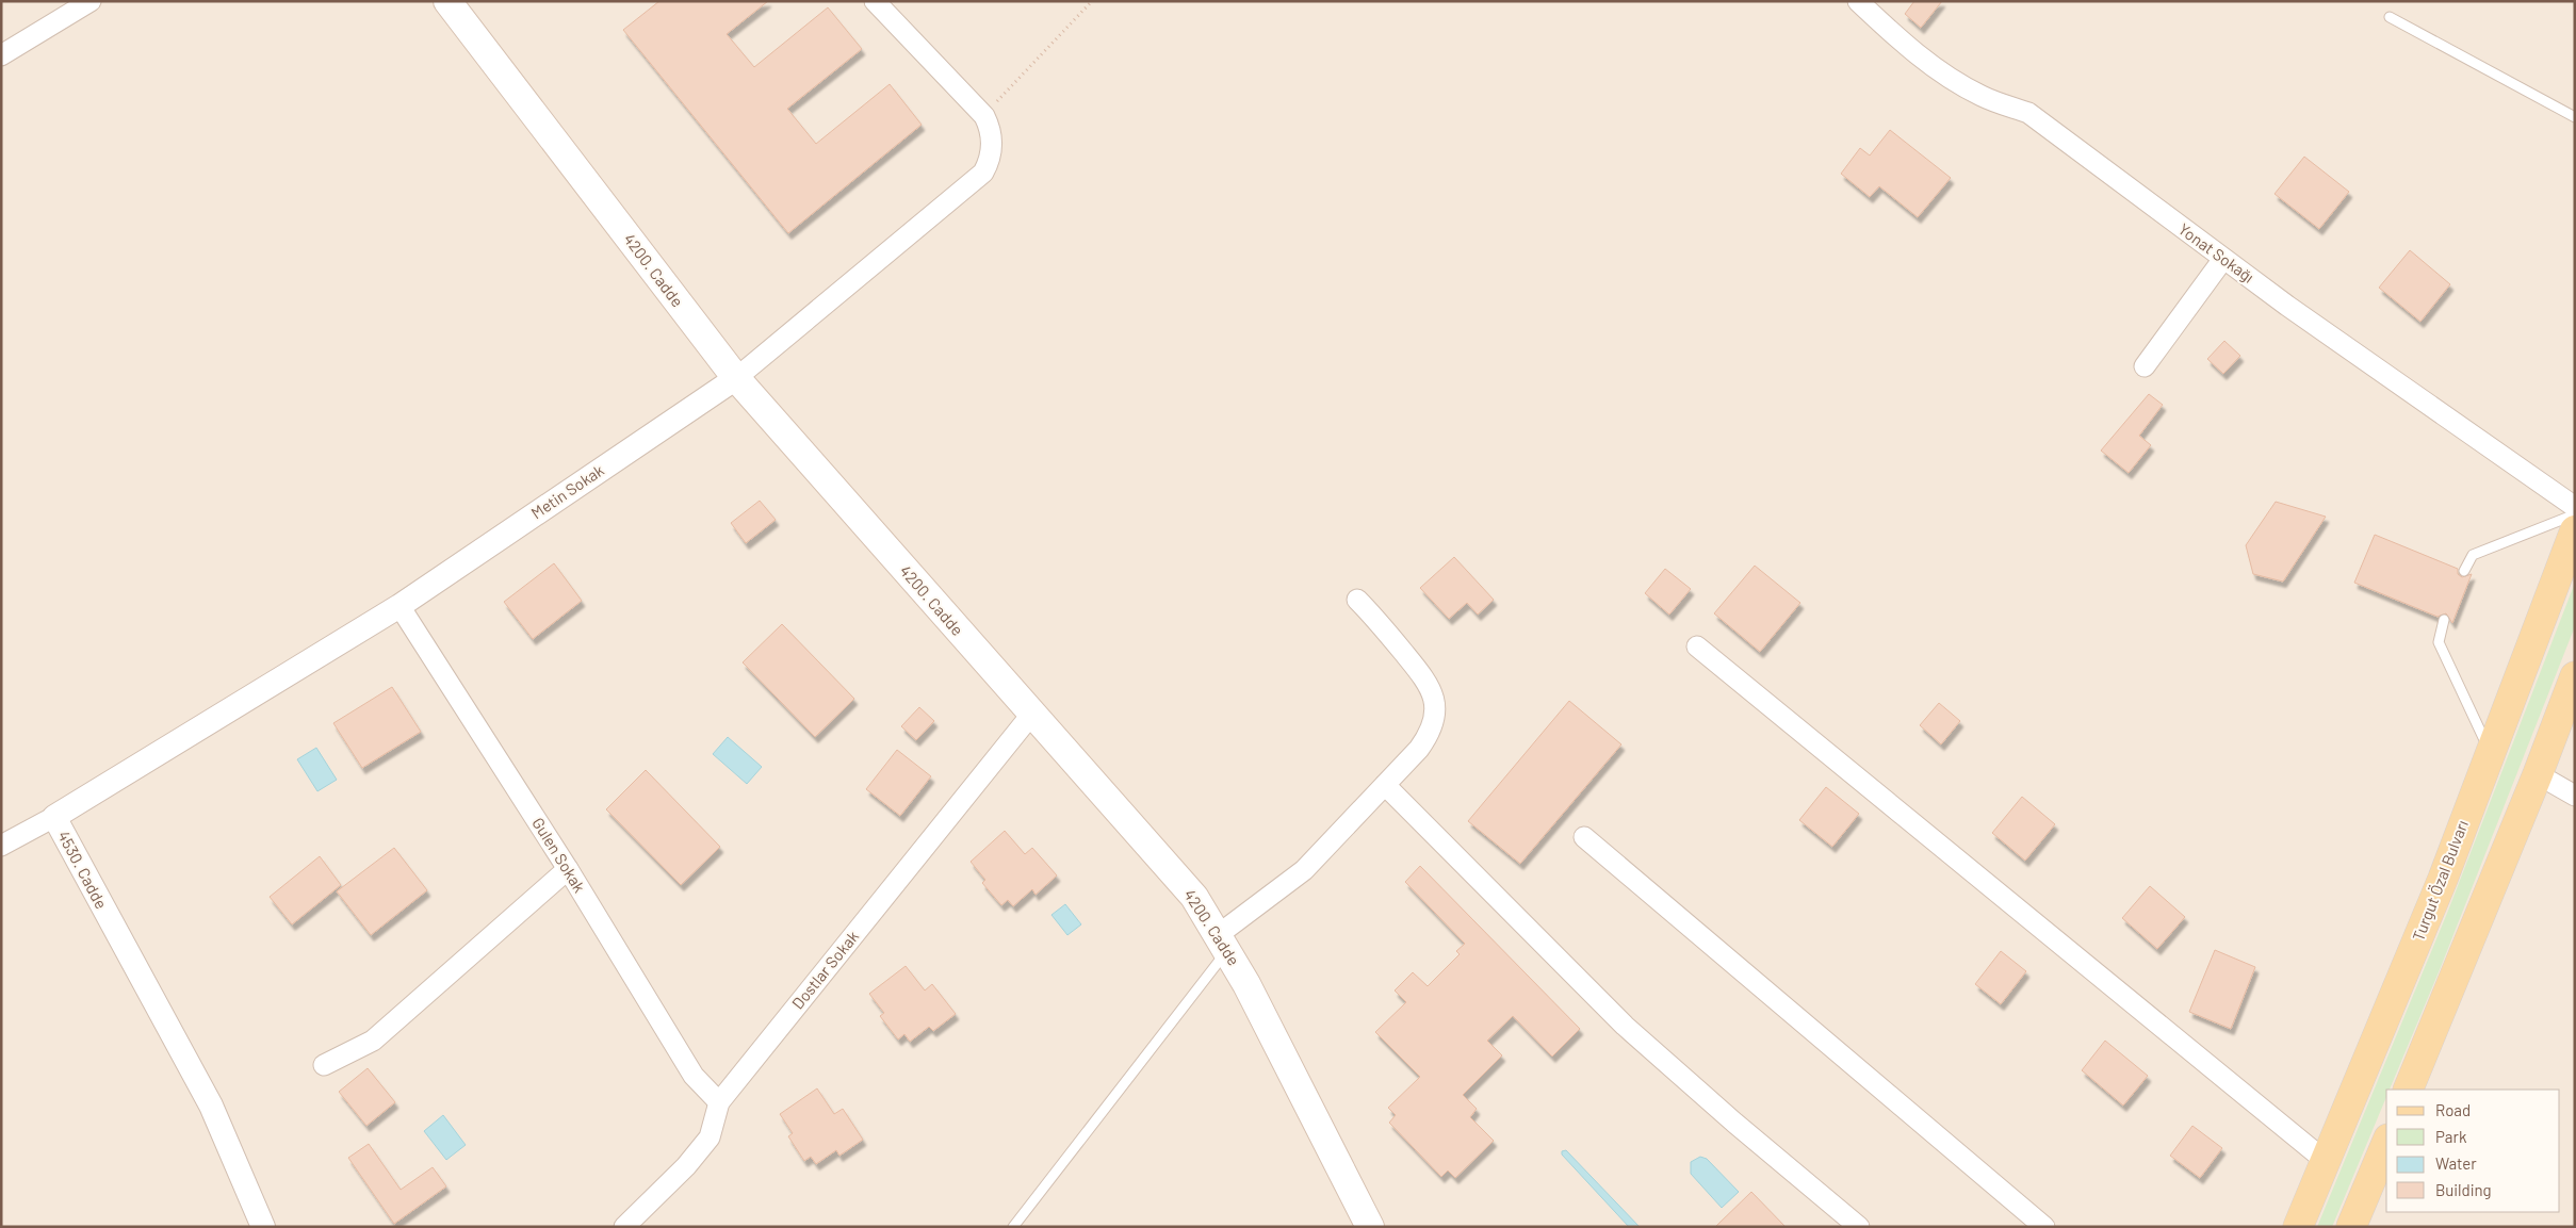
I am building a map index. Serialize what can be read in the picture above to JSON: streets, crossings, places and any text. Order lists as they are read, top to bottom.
{
  "streets": {
    "main road": ["4200. Cadde", "Turgut Özal Bulvarı"],
    "street": [
      "Yonat Sokağı",
      "Metin Sokak",
      "Gulen Sokak",
      "4530. Cadde",
      "Dostlar Sokak"
    ]
  },
  "crossings": [
    ["4200. Cadde", "Metin Sokak"],
    ["4200. Cadde", "Dostlar Sokak"],
    ["Metin Sokak", "Gulen Sokak"],
    ["Metin Sokak", "4530. Cadde"],
    ["Gulen Sokak", "4530. Cadde"],
    ["Gulen Sokak", "Dostlar Sokak"]
  ],
  "legend": [
    "Road",
    "Park",
    "Water",
    "Building"
  ]
}
